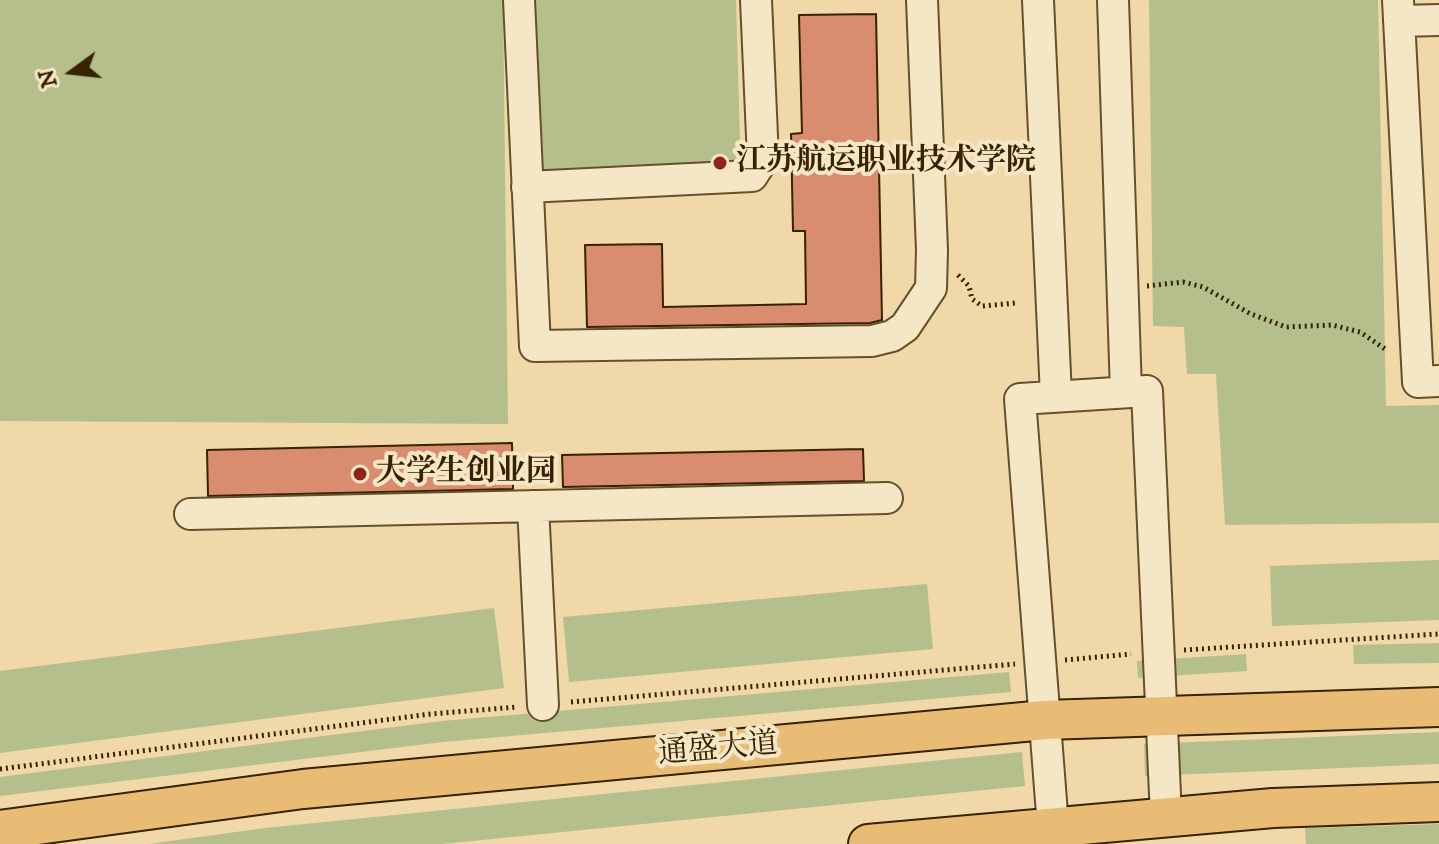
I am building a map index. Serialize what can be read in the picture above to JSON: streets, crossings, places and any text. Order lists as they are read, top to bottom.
{
  "streets": {
    "main road": ["通盛大道"]
  },
  "places": ["江苏航运职业技术学院", "大学生创业园"],
  "north": "left"
}
